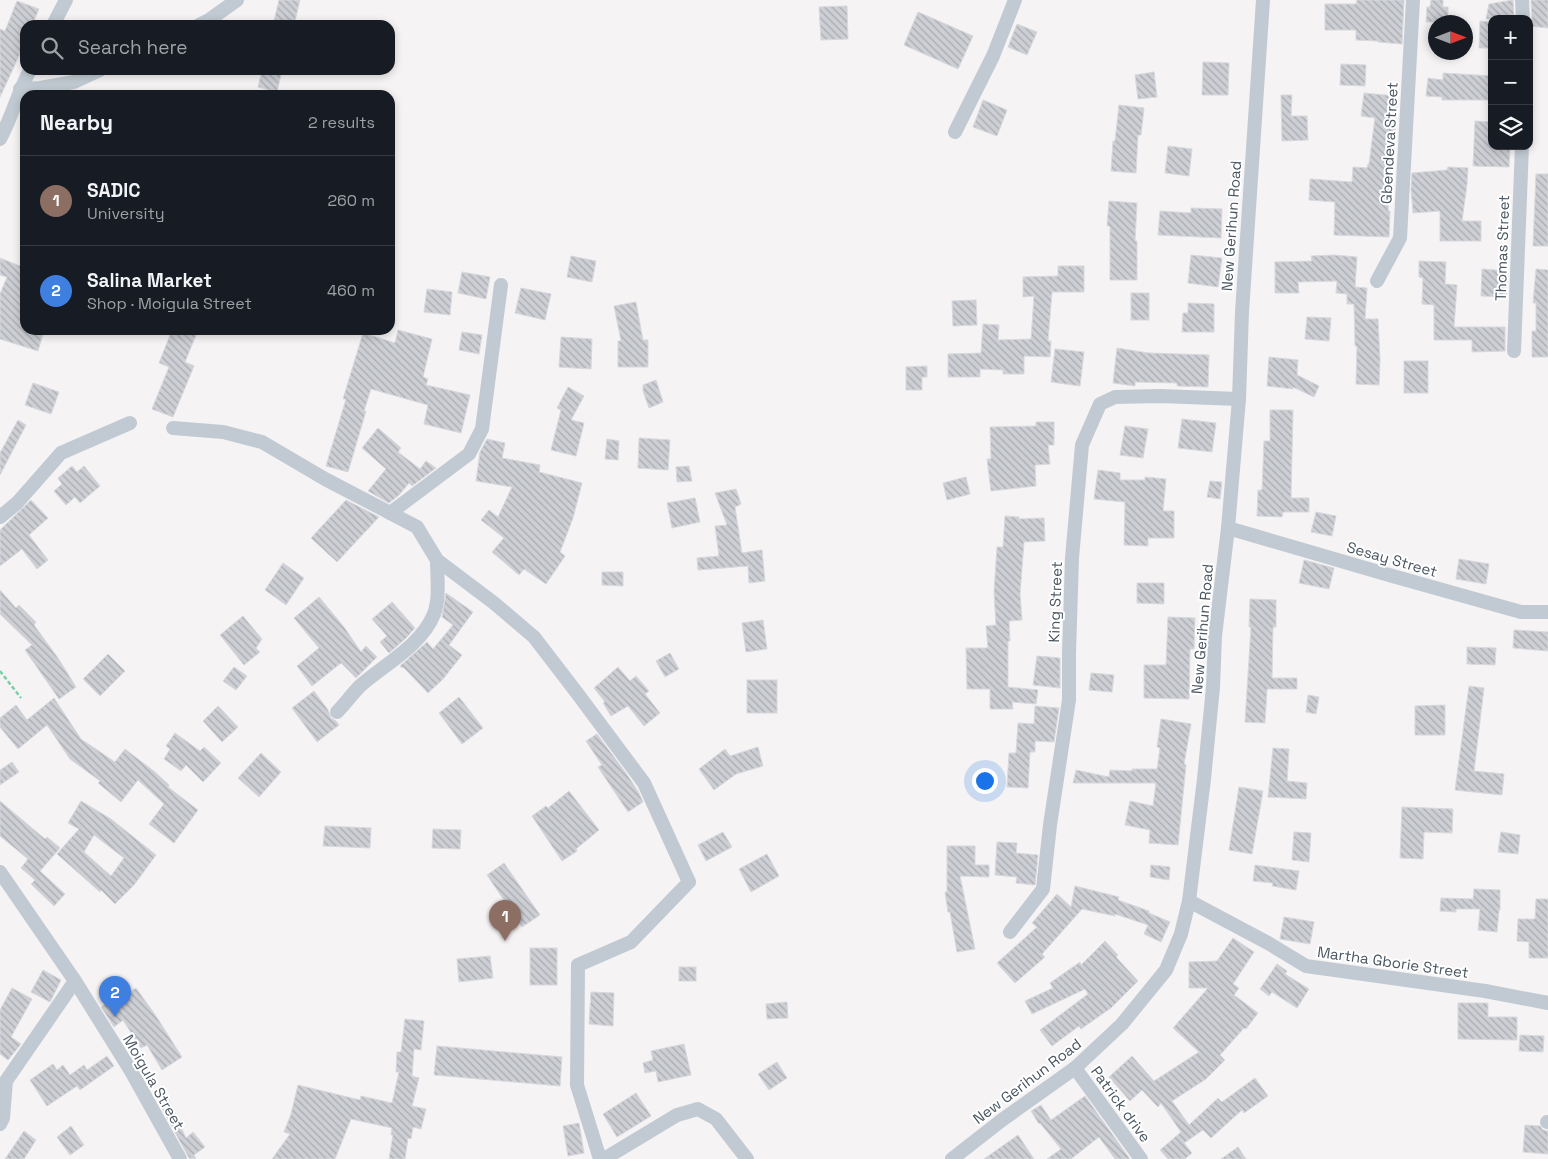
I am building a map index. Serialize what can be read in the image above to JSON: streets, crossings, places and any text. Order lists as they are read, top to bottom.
{
  "streets": {
    "street": [
      "Gbendeva Street",
      "New Gerihun Road",
      "Thomas Street",
      "Sesay Street",
      "King Street",
      "Martha Gborie Street",
      "Moigula Street",
      "Patrick drive"
    ]
  },
  "crossings": [
    ["New Gerihun Road", "Sesay Street"],
    ["New Gerihun Road", "King Street"],
    ["New Gerihun Road", "Martha Gborie Street"],
    ["New Gerihun Road", "Patrick drive"]
  ],
  "north": "right",
  "page": {
    "map_buttons": ["+", "−"],
    "search": "Search here",
    "heading": ["Nearby", "2 results"],
    "list": [
      {
        "mark": "1",
        "name": "SADIC",
        "note": "University",
        "value": "260 m"
      },
      {
        "mark": "2",
        "name": "Salina Market",
        "note": "Shop · Moigula Street",
        "value": "460 m"
      }
    ],
    "pins": ["1", "2"]
  }
}
